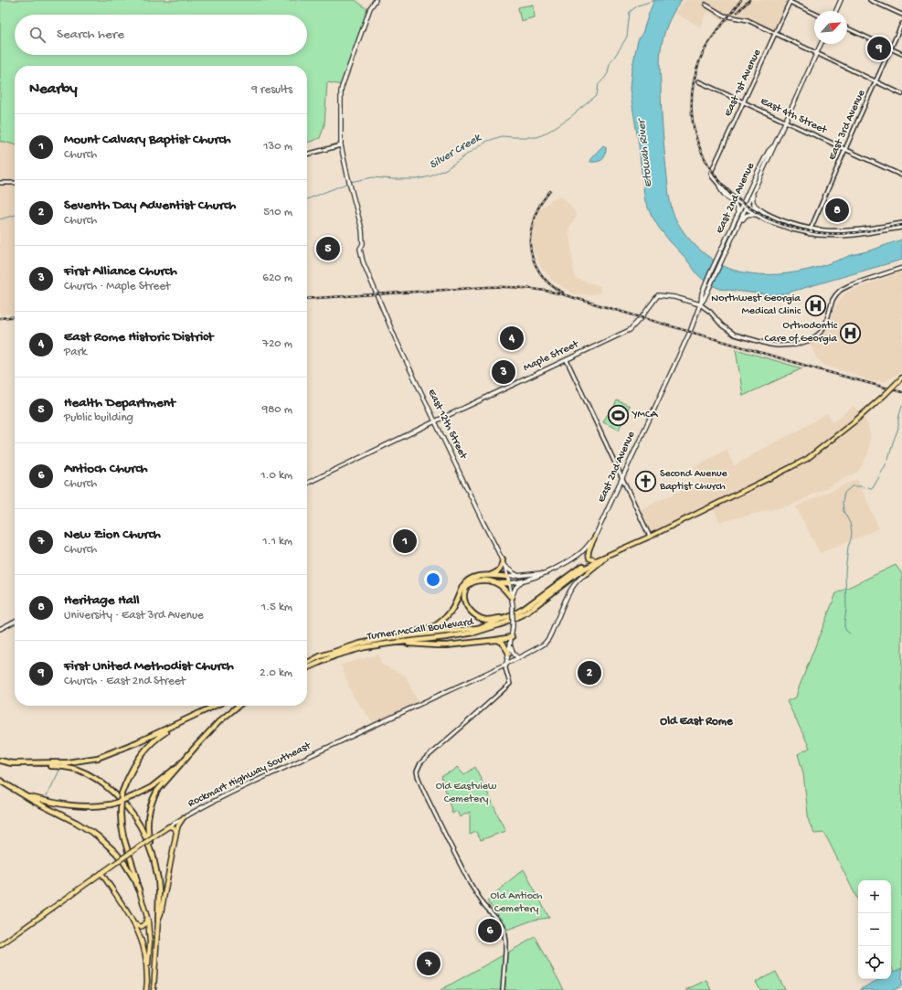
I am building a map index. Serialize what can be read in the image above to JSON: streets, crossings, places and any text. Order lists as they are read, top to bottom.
{
  "streets": {
    "highway": ["Turner McCall Boulevard"],
    "main road": [
      "East 2nd Avenue",
      "Maple Street",
      "East 12th Street",
      "Rockmart Highway Southeast"
    ],
    "street": ["East 1st Avenue", "East 4th Street", "East 3rd Avenue"]
  },
  "crossings": [
    ["East 1st Avenue", "East 4th Street"],
    ["East 4th Street", "East 3rd Avenue"],
    ["East 4th Street", "East 2nd Avenue"],
    ["East 2nd Avenue", "Maple Street"],
    ["East 2nd Avenue", "East 12th Street"],
    ["Maple Street", "East 12th Street"],
    ["East 12th Street", "Rockmart Highway Southeast"]
  ],
  "districts": ["Old East Rome"],
  "water": ["Silver Creek", "Etowah River"],
  "parks": ["Old Eastview Cemetery", "Old Antioch Cemetery"],
  "places": {
    "hospital": ["Northwest Georgia Medical Clinic", "Orthodontic Care of Georgia"],
    "sports": ["YMCA"],
    "church": ["Second Avenue Baptist Church"]
  },
  "north": "top right",
  "page": {
    "search": "Search here",
    "pins": [
      "9",
      "8",
      "5",
      "4",
      "3",
      "1",
      "2",
      "6",
      "7"
    ],
    "heading": ["Nearby", "9 results"],
    "list": [
      {
        "mark": "1",
        "name": "Mount Calvary Baptist Church",
        "note": "Church",
        "value": "130 m"
      },
      {
        "mark": "2",
        "name": "Seventh Day Adventist Church",
        "note": "Church",
        "value": "510 m"
      },
      {
        "mark": "3",
        "name": "First Alliance Church",
        "note": "Church · Maple Street",
        "value": "620 m"
      },
      {
        "mark": "4",
        "name": "East Rome Historic District",
        "note": "Park",
        "value": "720 m"
      },
      {
        "mark": "5",
        "name": "Health Department",
        "note": "Public building",
        "value": "980 m"
      },
      {
        "mark": "6",
        "name": "Antioch Church",
        "note": "Church",
        "value": "1.0 km"
      },
      {
        "mark": "7",
        "name": "New Zion Church",
        "note": "Church",
        "value": "1.1 km"
      },
      {
        "mark": "8",
        "name": "Heritage Hall",
        "note": "University · East 3rd Avenue",
        "value": "1.5 km"
      },
      {
        "mark": "9",
        "name": "First United Methodist Church",
        "note": "Church · East 2nd Street",
        "value": "2.0 km"
      }
    ],
    "map_buttons": ["+", "−"]
  }
}
